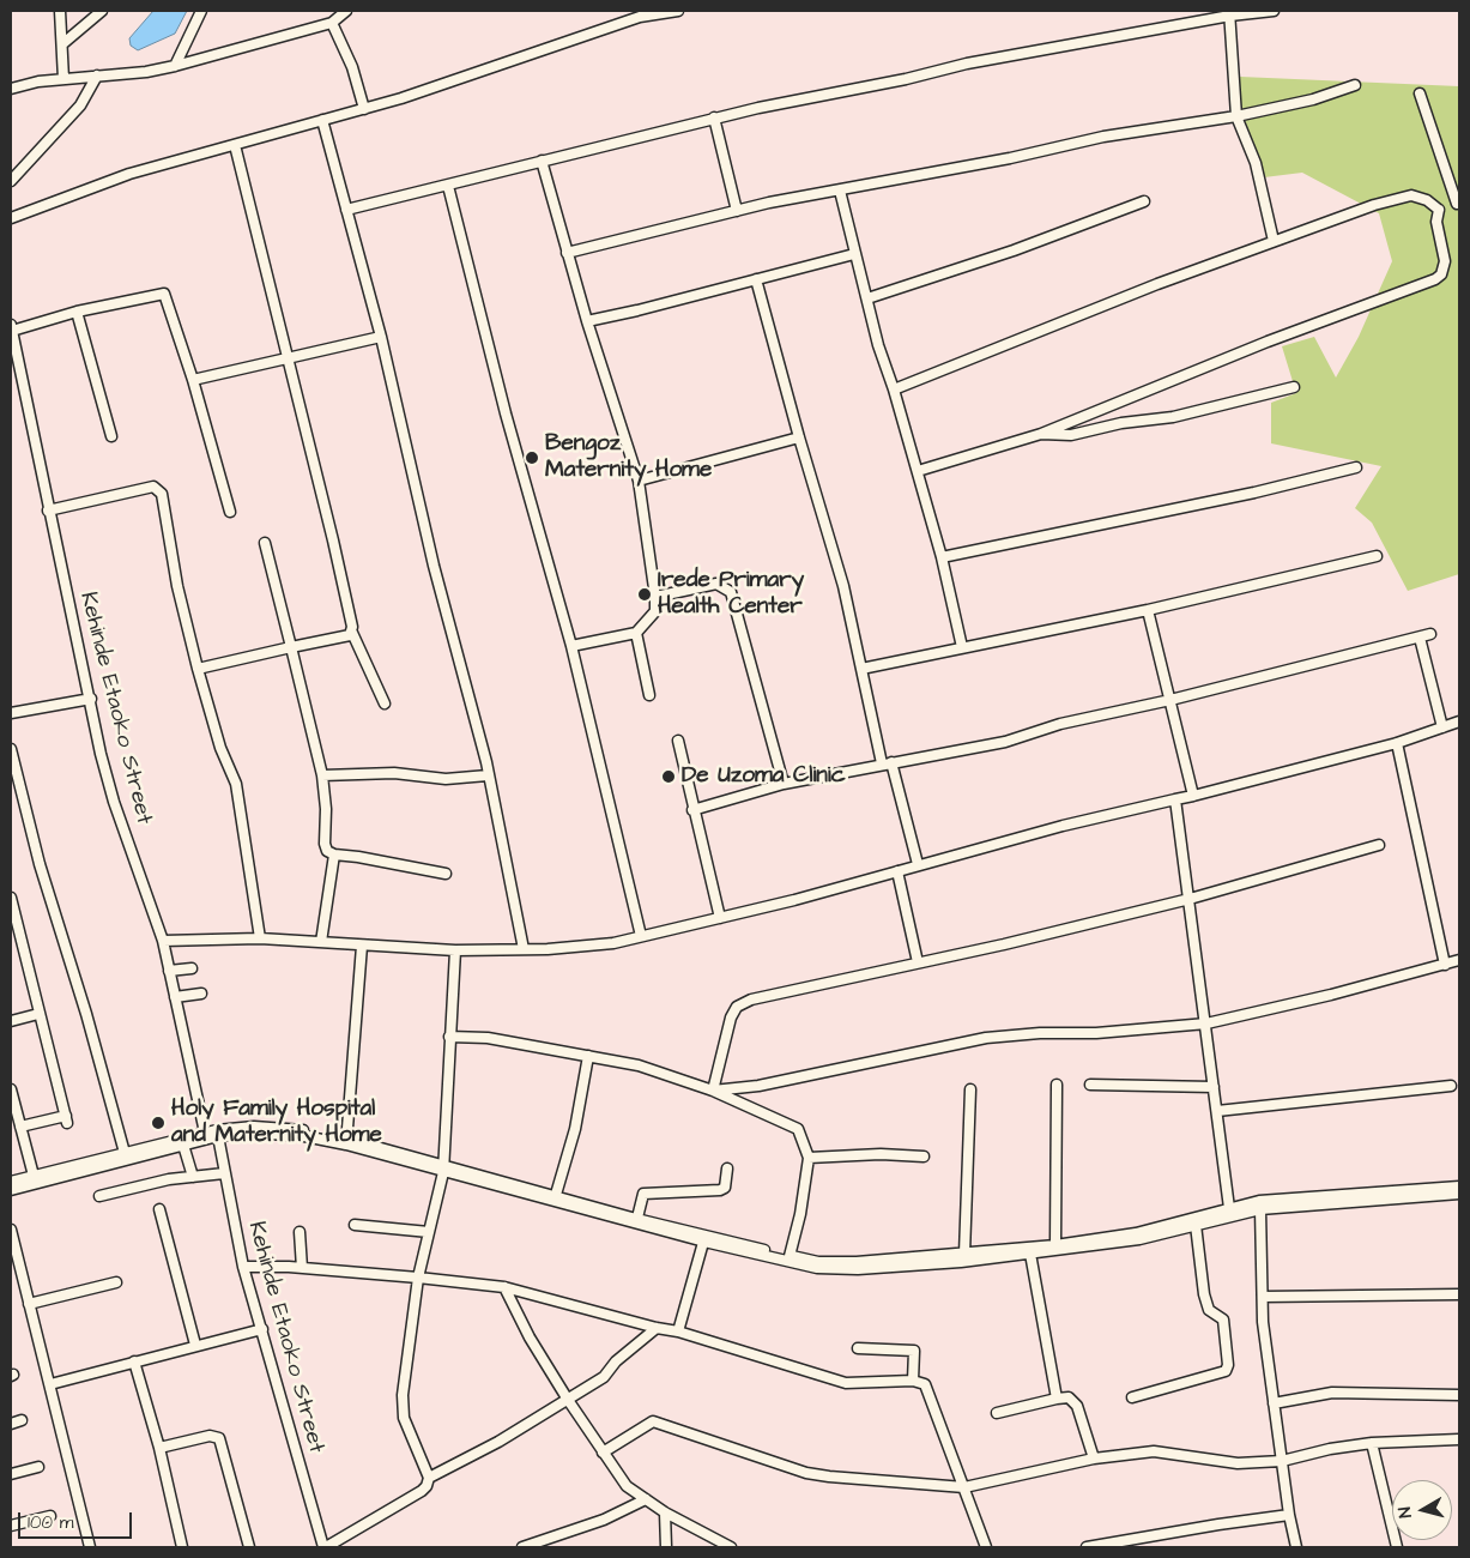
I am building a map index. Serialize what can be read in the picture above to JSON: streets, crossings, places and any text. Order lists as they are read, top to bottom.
{
  "streets": {
    "street": ["Kehinde Etaoko Street"]
  },
  "places": [
    "Bengoz Maternity Home",
    "Irede Primary Health Center",
    "De Uzoma Clinic",
    "Holy Family Hospital and Maternity Home"
  ],
  "scale_bar": "100 m",
  "north": "left"
}
